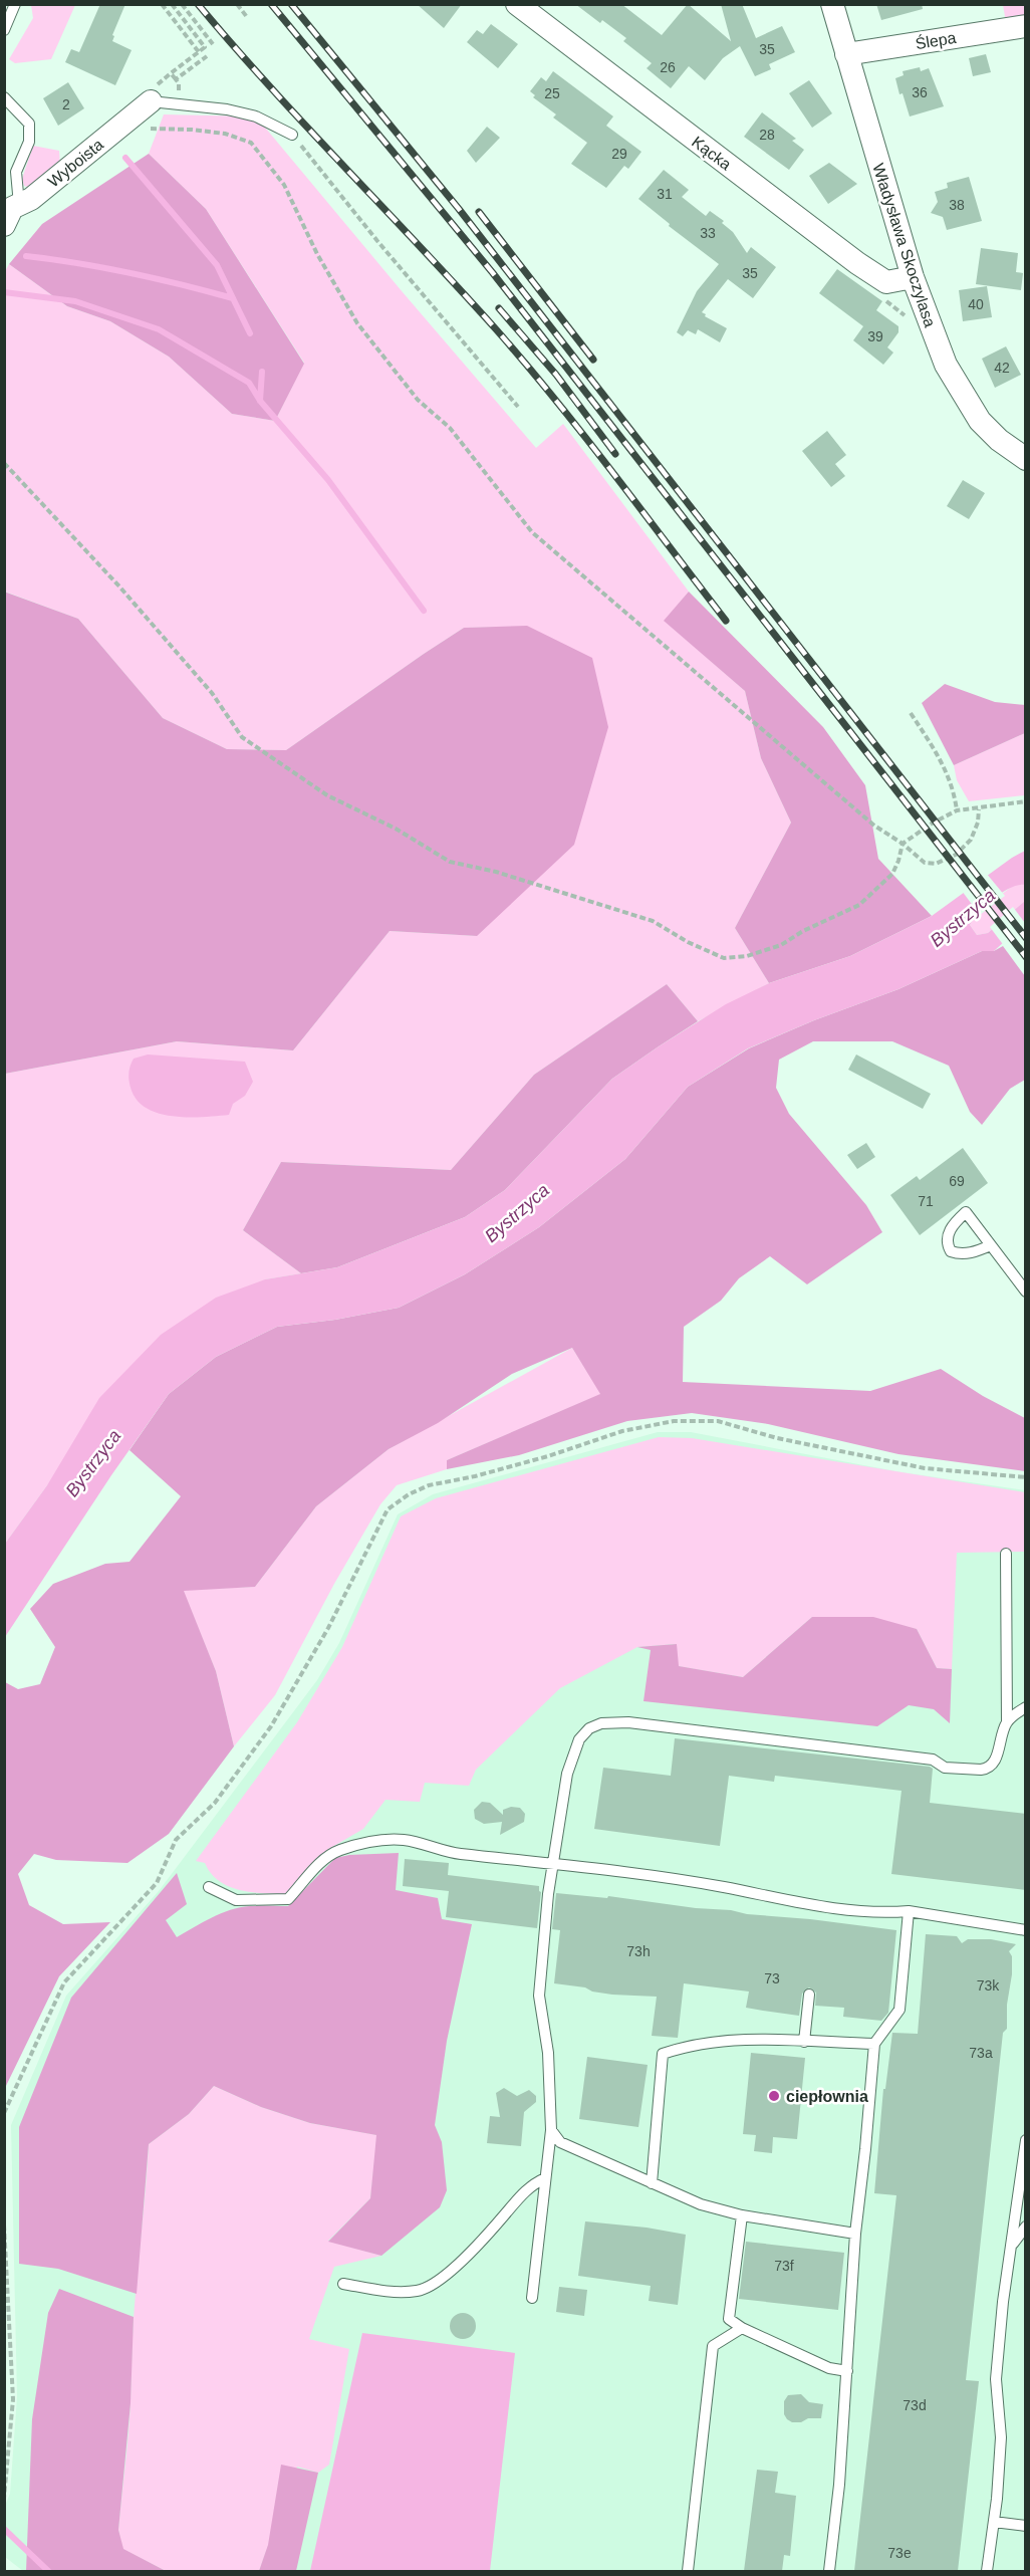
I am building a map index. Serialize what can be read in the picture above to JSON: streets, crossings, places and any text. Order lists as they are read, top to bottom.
{
  "streets": {
    "street": [
      "Ślepa",
      "Kącka",
      "Wyboista",
      "Władysława Skoczylasa"
    ]
  },
  "crossings": [
    ["Ślepa", "Władysława Skoczylasa"],
    ["Kącka", "Władysława Skoczylasa"]
  ],
  "water": ["Bystrzyca"],
  "places": ["ciepłownia"],
  "house_numbers": [
    "35",
    "26",
    "36",
    "25",
    "2",
    "28",
    "29",
    "31",
    "38",
    "33",
    "35",
    "40",
    "39",
    "42",
    "69",
    "71",
    "73h",
    "73",
    "73k",
    "73a",
    "73f",
    "73d",
    "73e"
  ]
}
